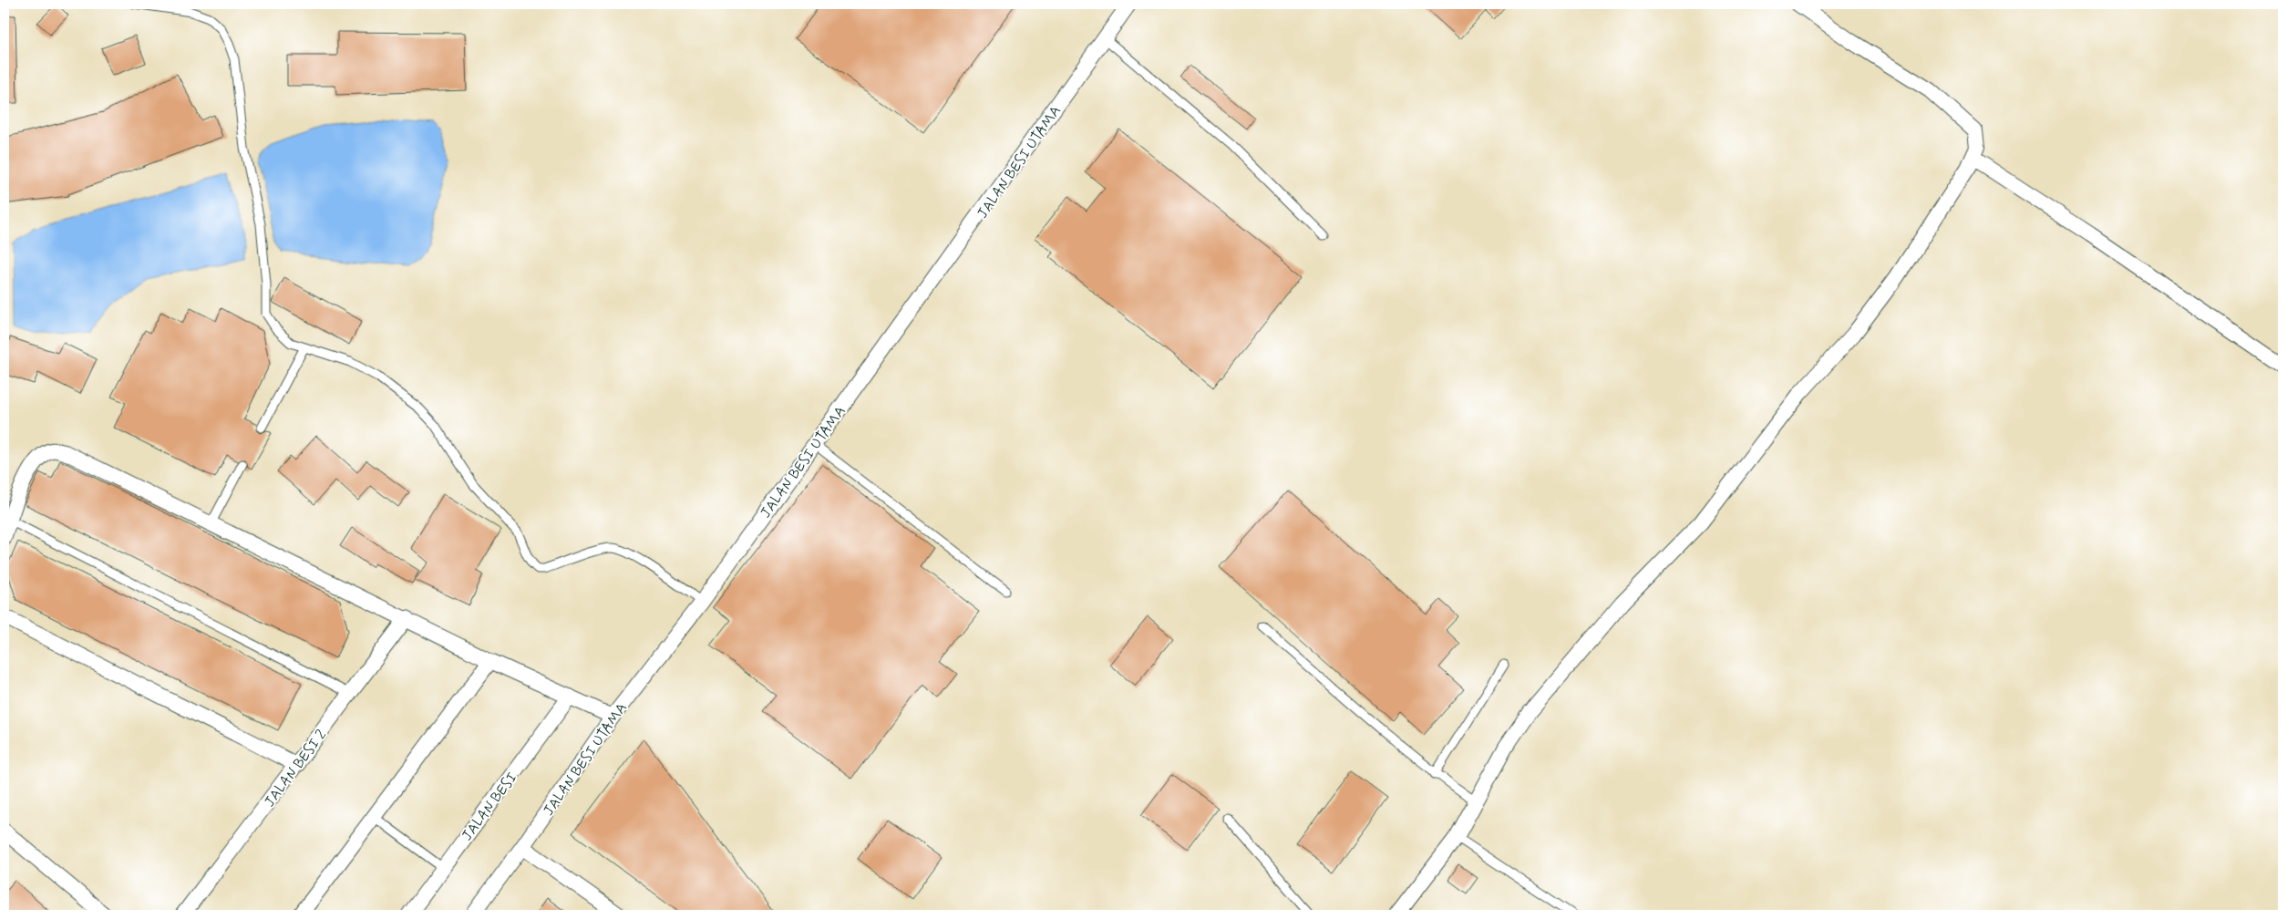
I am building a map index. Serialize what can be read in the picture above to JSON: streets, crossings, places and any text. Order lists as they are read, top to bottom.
{
  "streets": {
    "street": ["JALAN BESI UTAMA", "JALAN BESI 2", "JALAN BESI"]
  }
}
